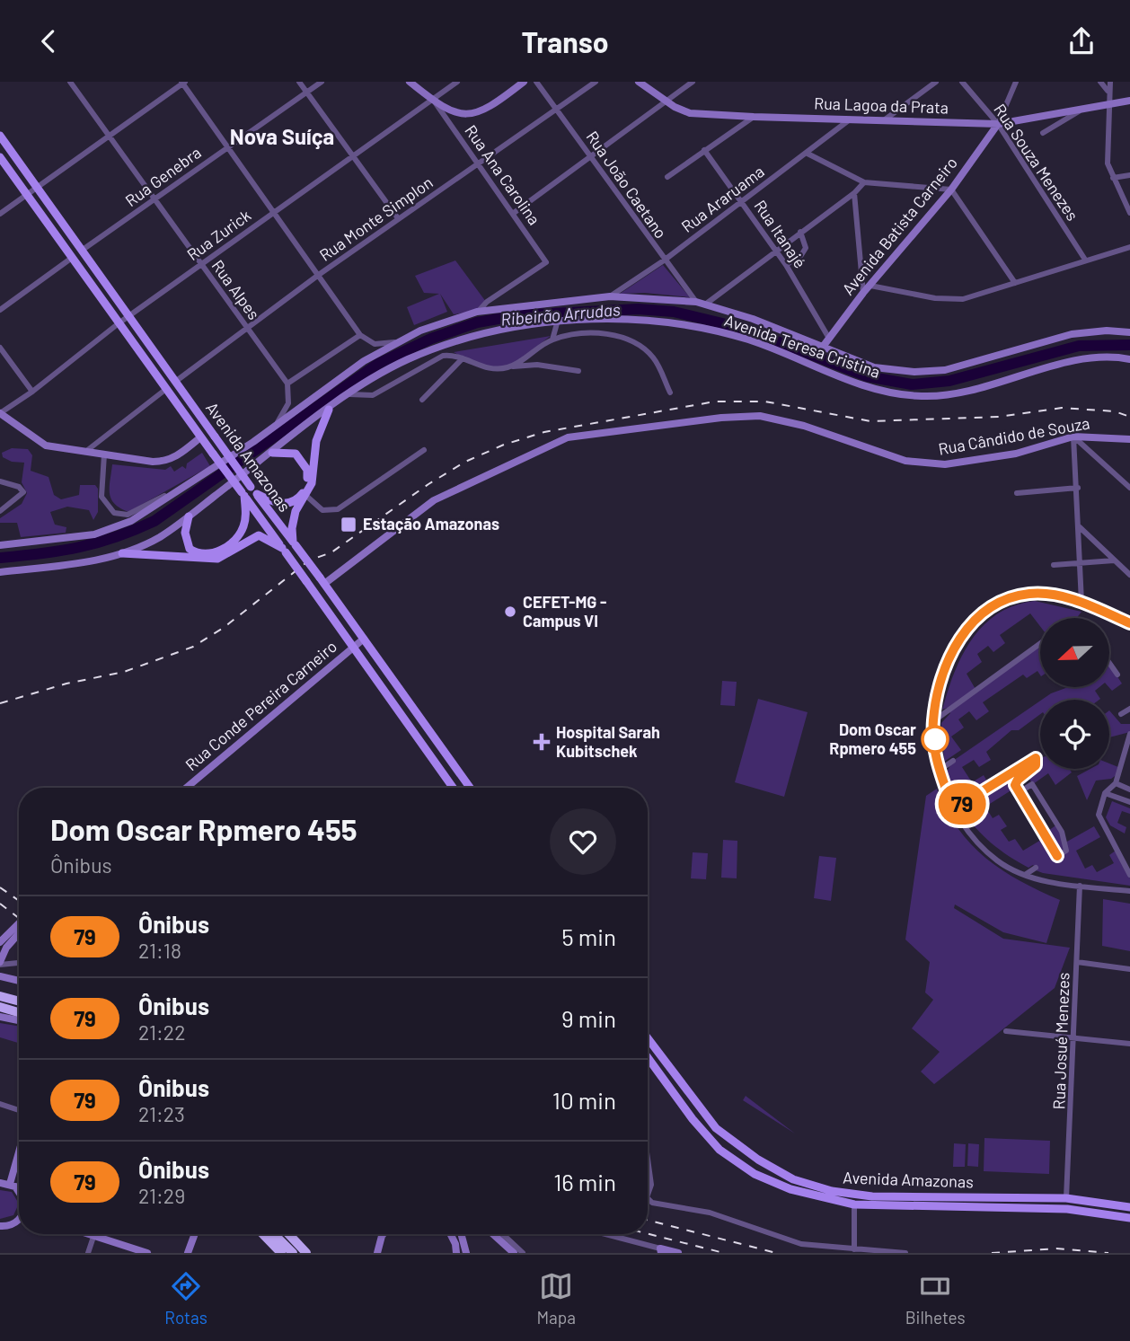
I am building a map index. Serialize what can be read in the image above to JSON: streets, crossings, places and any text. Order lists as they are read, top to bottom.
{
  "streets": {
    "main road": ["Avenida Amazonas"],
    "street": [
      "Rua Lagoa da Prata",
      "Rua Souza Menezes",
      "Rua Ana Carolina",
      "Rua Genebra",
      "Rua João Caetano",
      "Rua Araruama",
      "Rua Monte Simplon",
      "Avenida Batista Carneiro",
      "Rua Itanajé",
      "Rua Zurick",
      "Rua Alpes",
      "Avenida Teresa Cristina",
      "Rua Cândido de Souza",
      "Rua Conde Pereira Carneiro",
      "Rua Josué Menezes"
    ]
  },
  "crossings": [
    ["Rua Lagoa da Prata", "Rua Souza Menezes"],
    ["Rua Lagoa da Prata", "Rua Araruama"],
    ["Rua Lagoa da Prata", "Avenida Batista Carneiro"],
    ["Rua Souza Menezes", "Avenida Batista Carneiro"],
    ["Rua Ana Carolina", "Rua Monte Simplon"],
    ["Rua Ana Carolina", "Rua Zurick"],
    ["Rua Ana Carolina", "Avenida Teresa Cristina"],
    ["Rua Genebra", "Rua Alpes"],
    ["Rua Genebra", "Avenida Amazonas"],
    ["Rua João Caetano", "Rua Araruama"],
    ["Rua João Caetano", "Rua Monte Simplon"],
    ["Rua João Caetano", "Avenida Teresa Cristina"],
    ["Rua Araruama", "Rua Itanajé"],
    ["Rua Araruama", "Avenida Teresa Cristina"],
    ["Rua Monte Simplon", "Rua Alpes"],
    ["Rua Monte Simplon", "Avenida Amazonas"],
    ["Avenida Batista Carneiro", "Rua Itanajé"],
    ["Avenida Batista Carneiro", "Avenida Teresa Cristina"],
    ["Rua Zurick", "Rua Alpes"],
    ["Rua Zurick", "Avenida Amazonas"],
    ["Rua Cândido de Souza", "Avenida Amazonas"],
    ["Avenida Amazonas", "Rua Conde Pereira Carneiro"],
    ["Avenida Amazonas", "Rua Josué Menezes"]
  ],
  "districts": ["Nova Suíça"],
  "water": ["Ribeirão Arrudas"],
  "places": {
    "transit": ["Estação Amazonas"],
    "other": ["CEFET-MG - Campus VI", "Dom Oscar Rpmero 455"],
    "health": ["Hospital Sarah Kubitschek"]
  },
  "lines": ["bus line 79"],
  "north": "left",
  "page": {
    "header": "Transo",
    "on_map": "79",
    "heading": ["Dom Oscar Rpmero 455", "Ônibus"],
    "list": [
      {
        "mark": "79",
        "name": "Ônibus",
        "note": "21:18",
        "value": "5 min"
      },
      {
        "mark": "79",
        "name": "Ônibus",
        "note": "21:22",
        "value": "9 min"
      },
      {
        "mark": "79",
        "name": "Ônibus",
        "note": "21:23",
        "value": "10 min"
      },
      {
        "mark": "79",
        "name": "Ônibus",
        "note": "21:29",
        "value": "16 min"
      }
    ],
    "tabs": ["Rotas", "Mapa", "Bilhetes"]
  }
}
